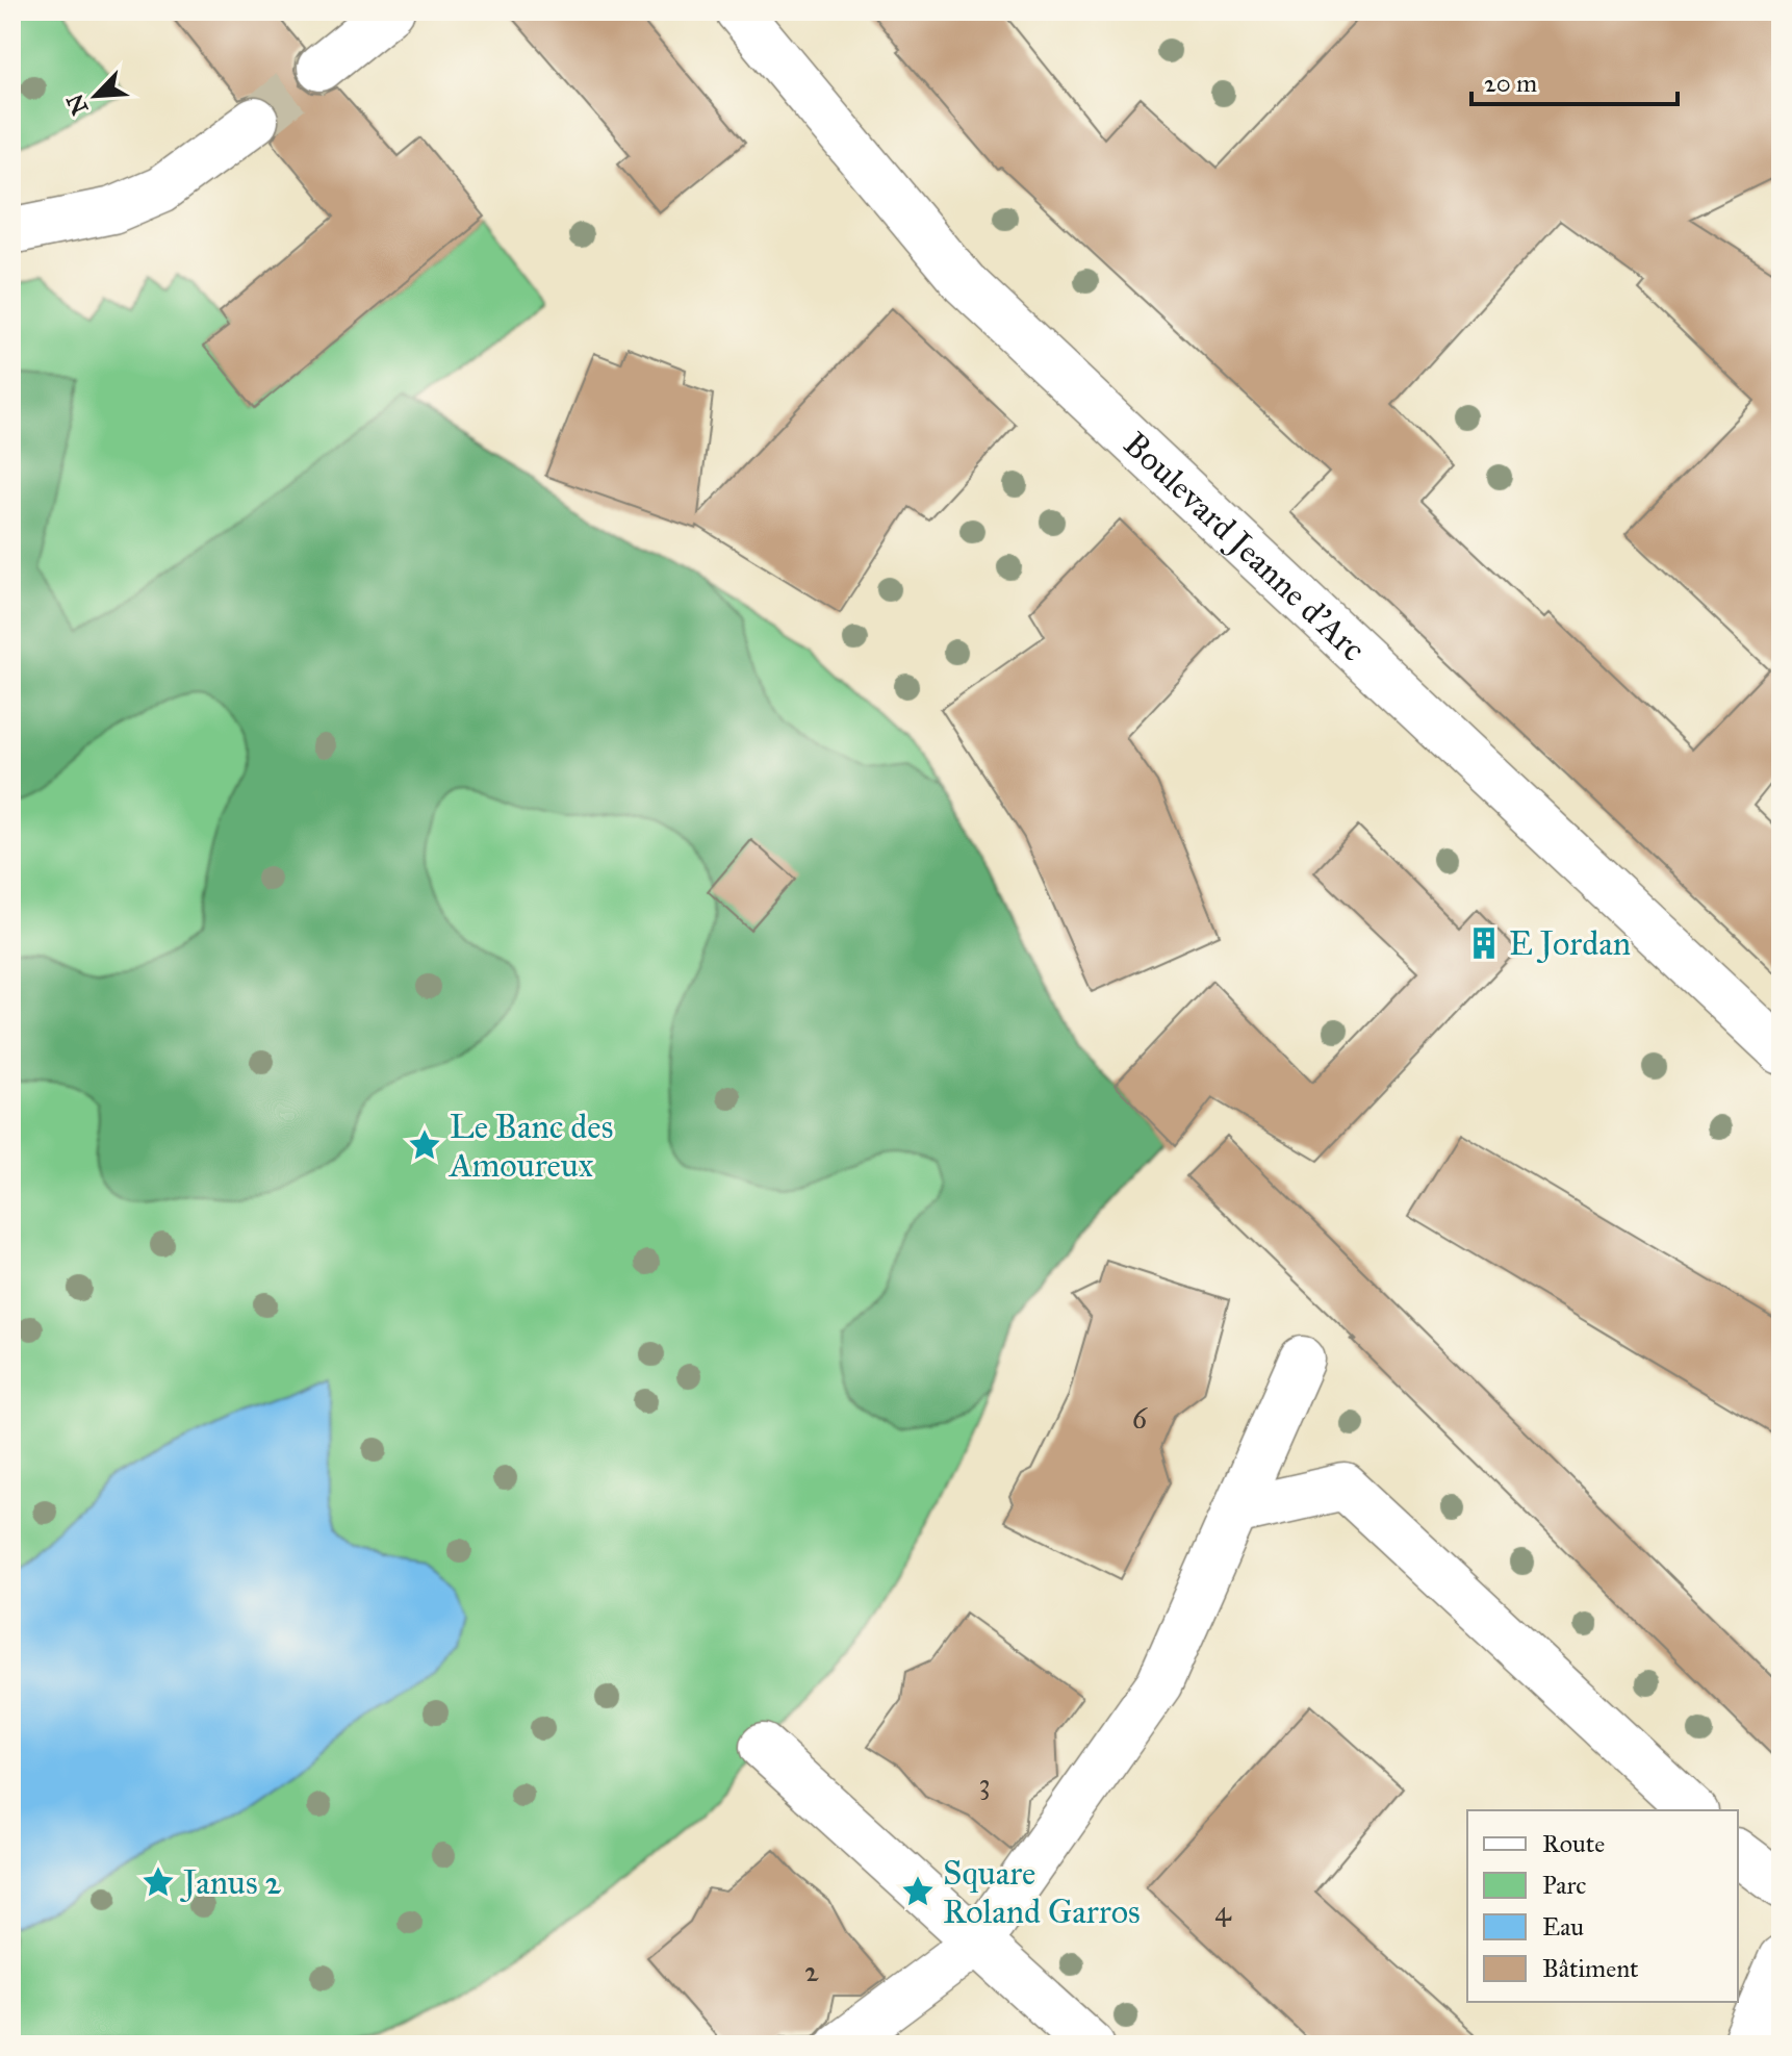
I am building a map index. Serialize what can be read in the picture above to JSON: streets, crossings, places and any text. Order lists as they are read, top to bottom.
{
  "streets": {
    "street": ["Boulevard Jeanne d'Arc"]
  },
  "places": {
    "building": ["E Jordan"],
    "place": ["Le Banc des Amoureux", "Janus 2", "Square Roland Garros"]
  },
  "house_numbers": [
    "6",
    "3",
    "4",
    "2"
  ],
  "legend": [
    "Route",
    "Parc",
    "Eau",
    "Bâtiment"
  ],
  "scale_bar": "20 m",
  "north": "bottom left"
}
